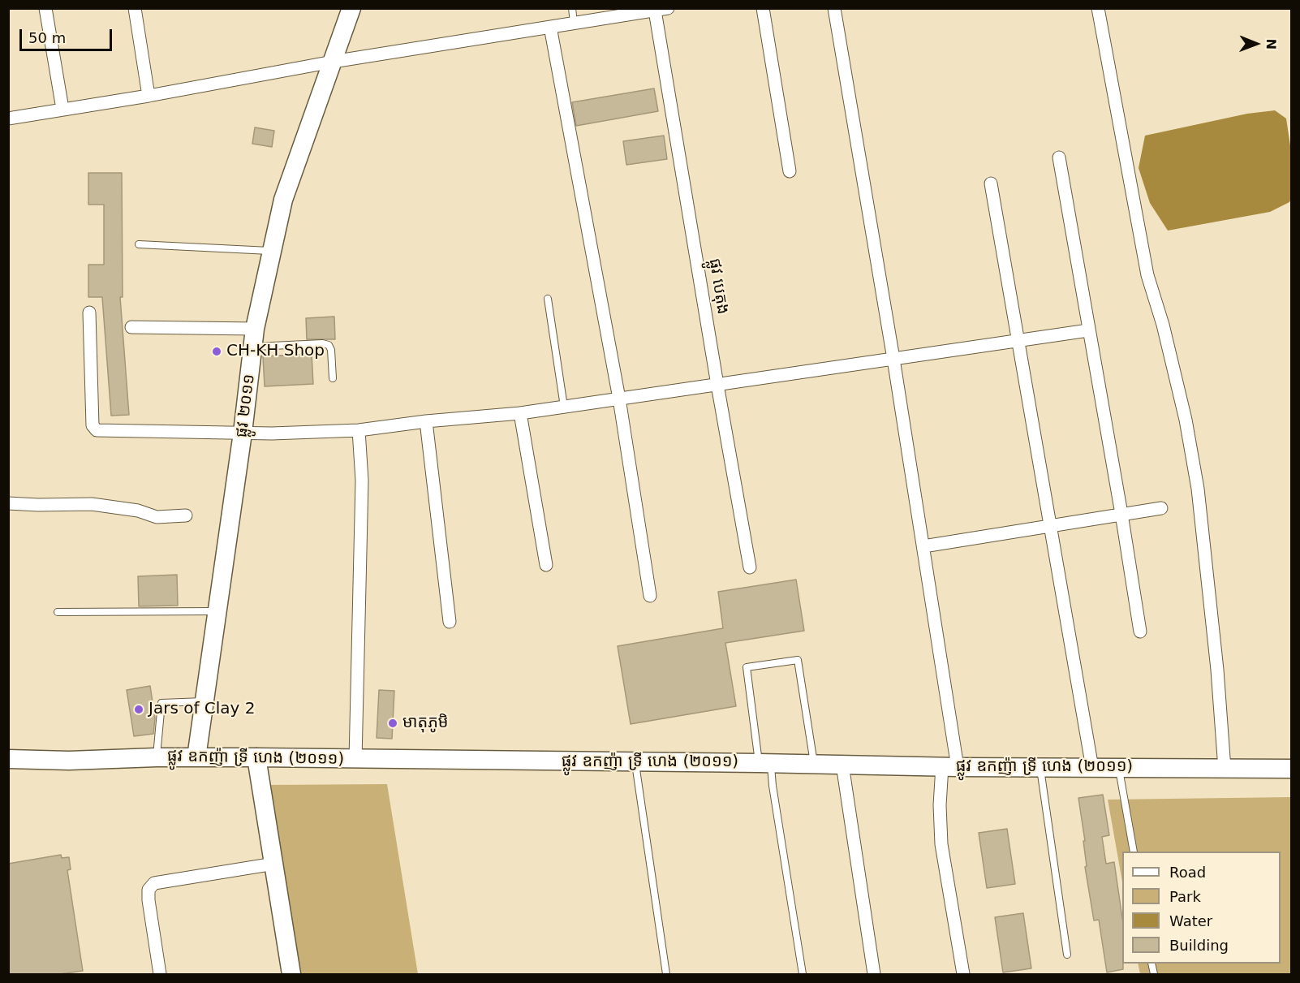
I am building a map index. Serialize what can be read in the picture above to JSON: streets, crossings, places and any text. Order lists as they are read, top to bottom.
{
  "streets": {
    "main road": ["ផ្លូវ ២០១១", "ផ្លូវ ឧកញ៉ា ទ្រី ហេង (២០១១)"],
    "street": ["ផ្លូវ បេតុង"]
  },
  "crossings": [
    ["ផ្លូវ ២០១១", "ផ្លូវ ឧកញ៉ា ទ្រី ហេង (២០១១)"]
  ],
  "places": ["CH-KH Shop", "Jars of Clay 2", "មាតុភូមិ"],
  "legend": [
    "Road",
    "Park",
    "Water",
    "Building"
  ],
  "scale_bar": "50 m",
  "north": "right"
}
